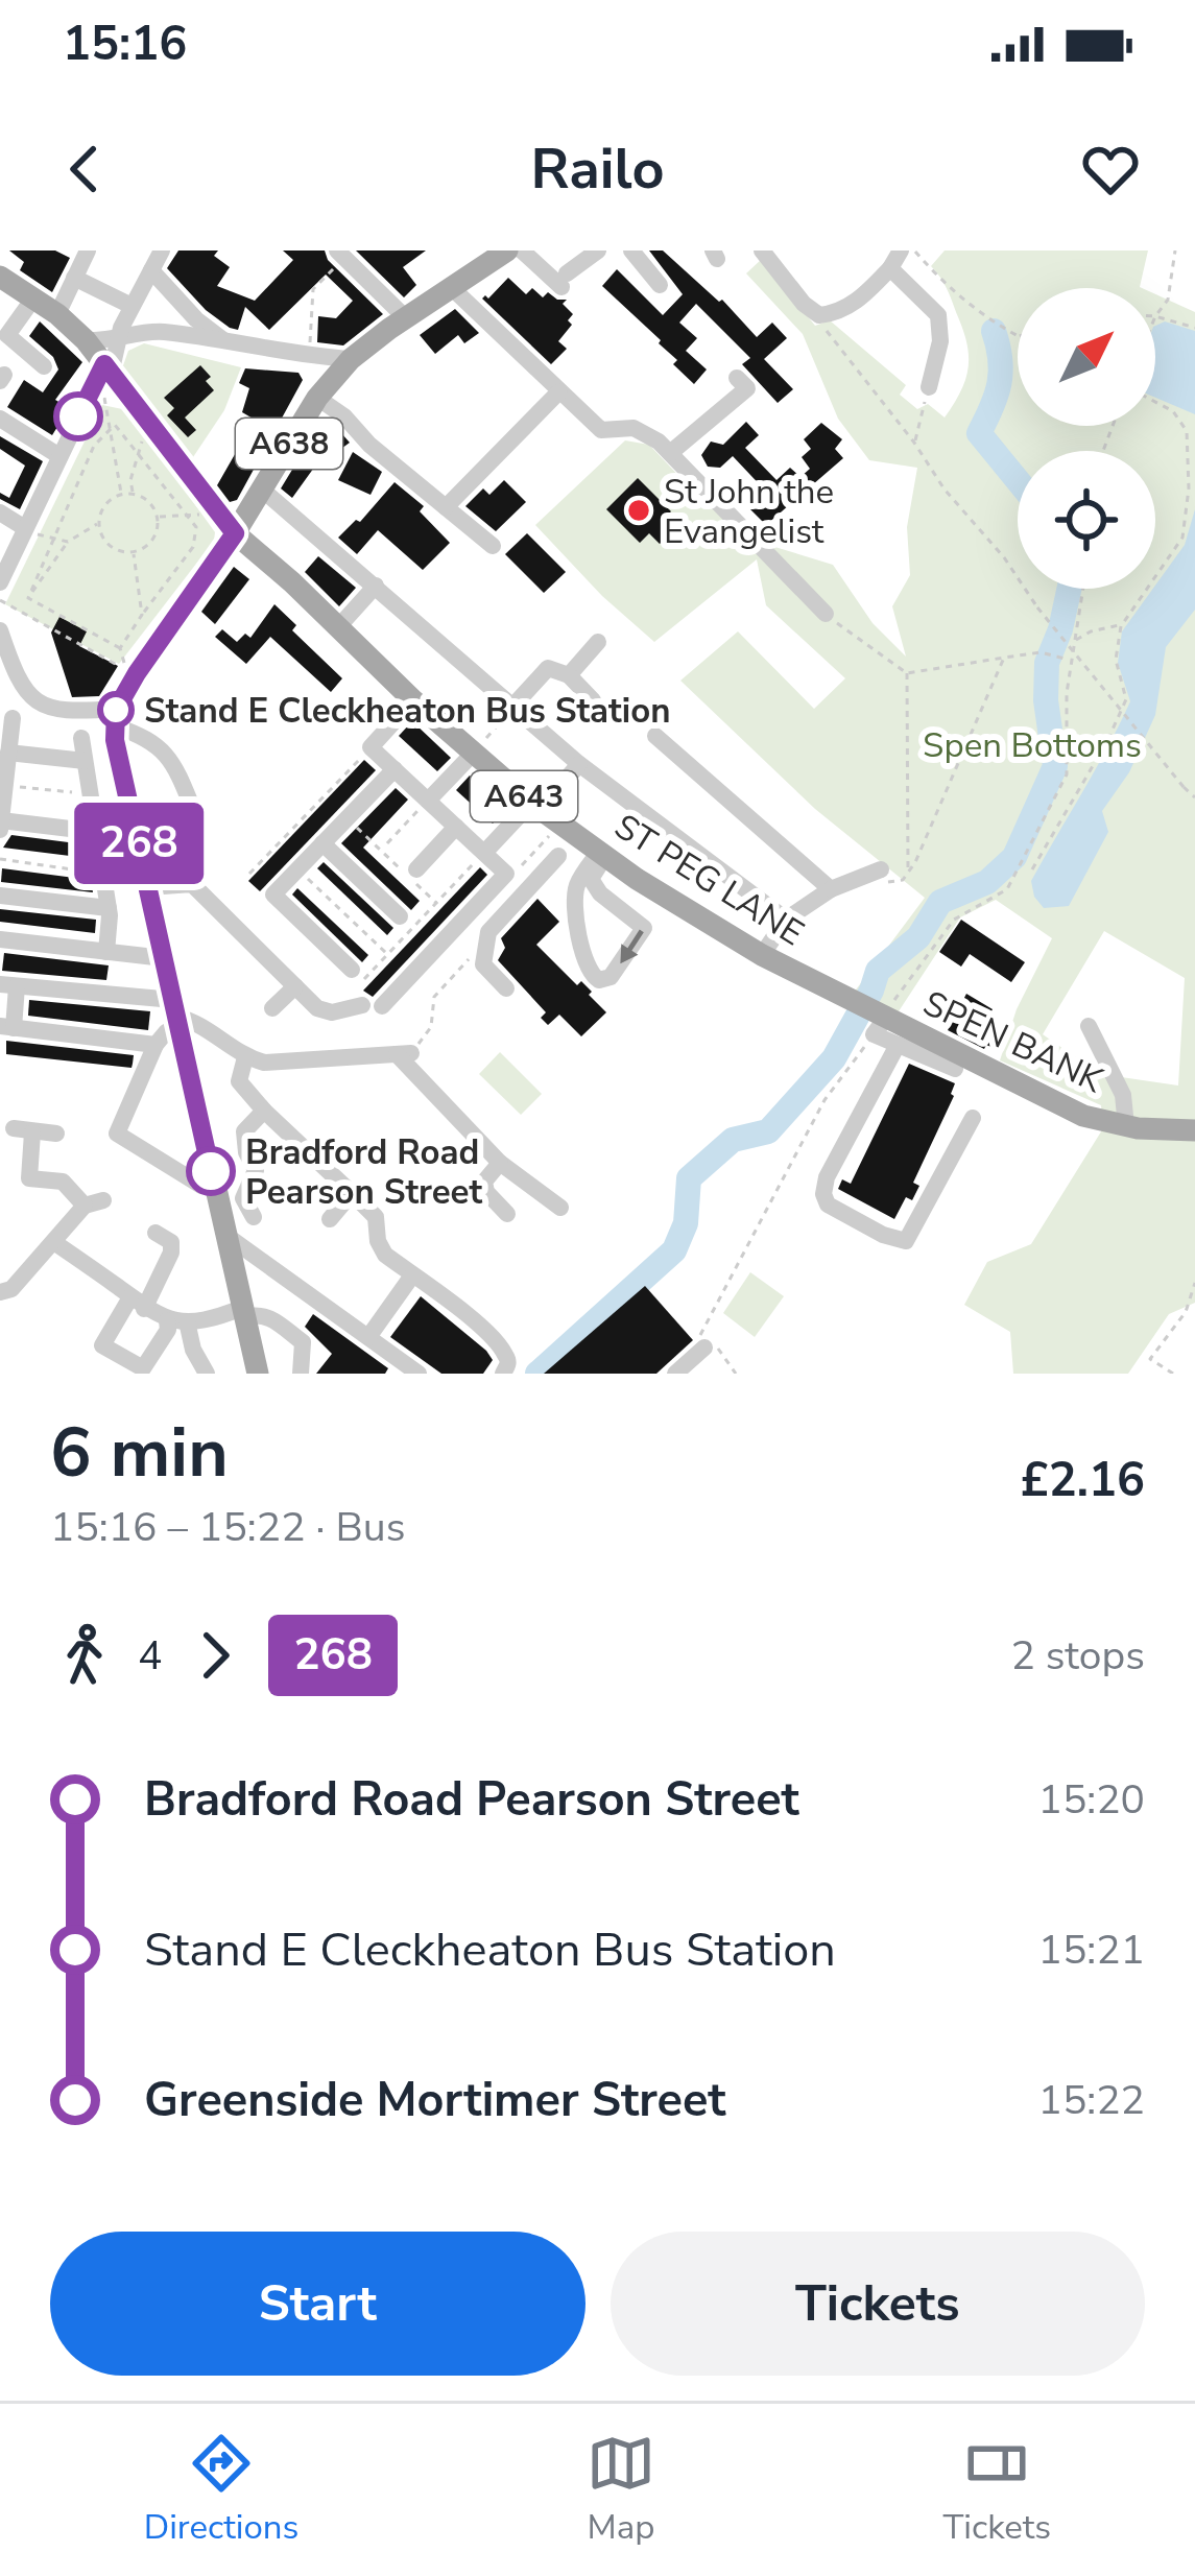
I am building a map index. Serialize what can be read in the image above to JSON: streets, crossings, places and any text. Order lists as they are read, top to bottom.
{
  "streets": {
    "main road": [
      "A638",
      "A643",
      "ST PEG LANE",
      "SPEN BANK"
    ]
  },
  "crossings": [
    ["A638", "A643"],
    ["A638", "ST PEG LANE"],
    ["A643", "ST PEG LANE"],
    ["ST PEG LANE", "SPEN BANK"]
  ],
  "parks": ["Spen Bottoms"],
  "places": ["St John the Evangelist", "Stand E Cleckheaton Bus Station", "Bradford Road Pearson Street"],
  "lines": ["bus line 268"],
  "north": "top right",
  "page": {
    "status": "15:16",
    "header": "Railo",
    "on_map": "268",
    "heading": ["6 min", "15:16 – 15:22 · Bus", "£2.16"],
    "legs": ["4", "268", "2 stops"],
    "list": [
      {
        "name": "Bradford Road Pearson Street",
        "value": "15:20"
      },
      {
        "name": "Stand E Cleckheaton Bus Station",
        "value": "15:21"
      },
      {
        "name": "Greenside Mortimer Street",
        "value": "15:22"
      }
    ],
    "buttons": ["Start", "Tickets"],
    "tabs": ["Directions", "Map", "Tickets"]
  }
}
